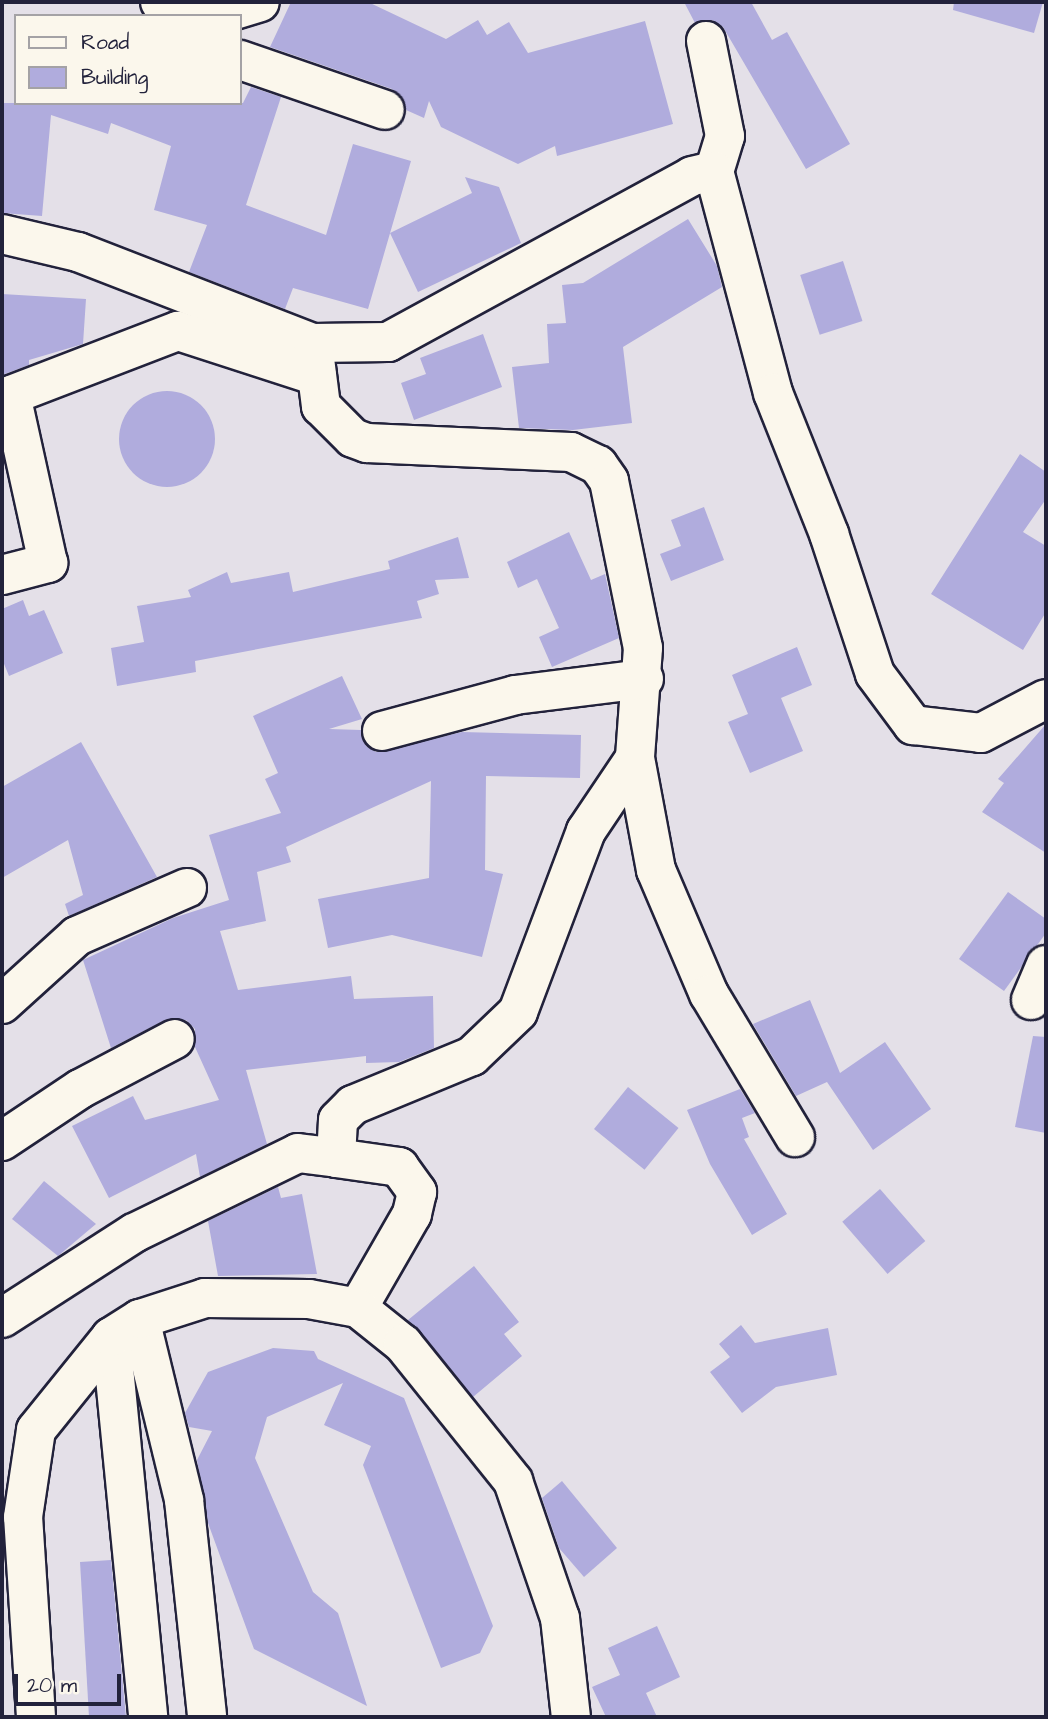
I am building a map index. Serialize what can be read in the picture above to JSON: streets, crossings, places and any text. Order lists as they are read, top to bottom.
{
  "legend": ["Road", "Building"],
  "scale_bar": "20 m"
}
